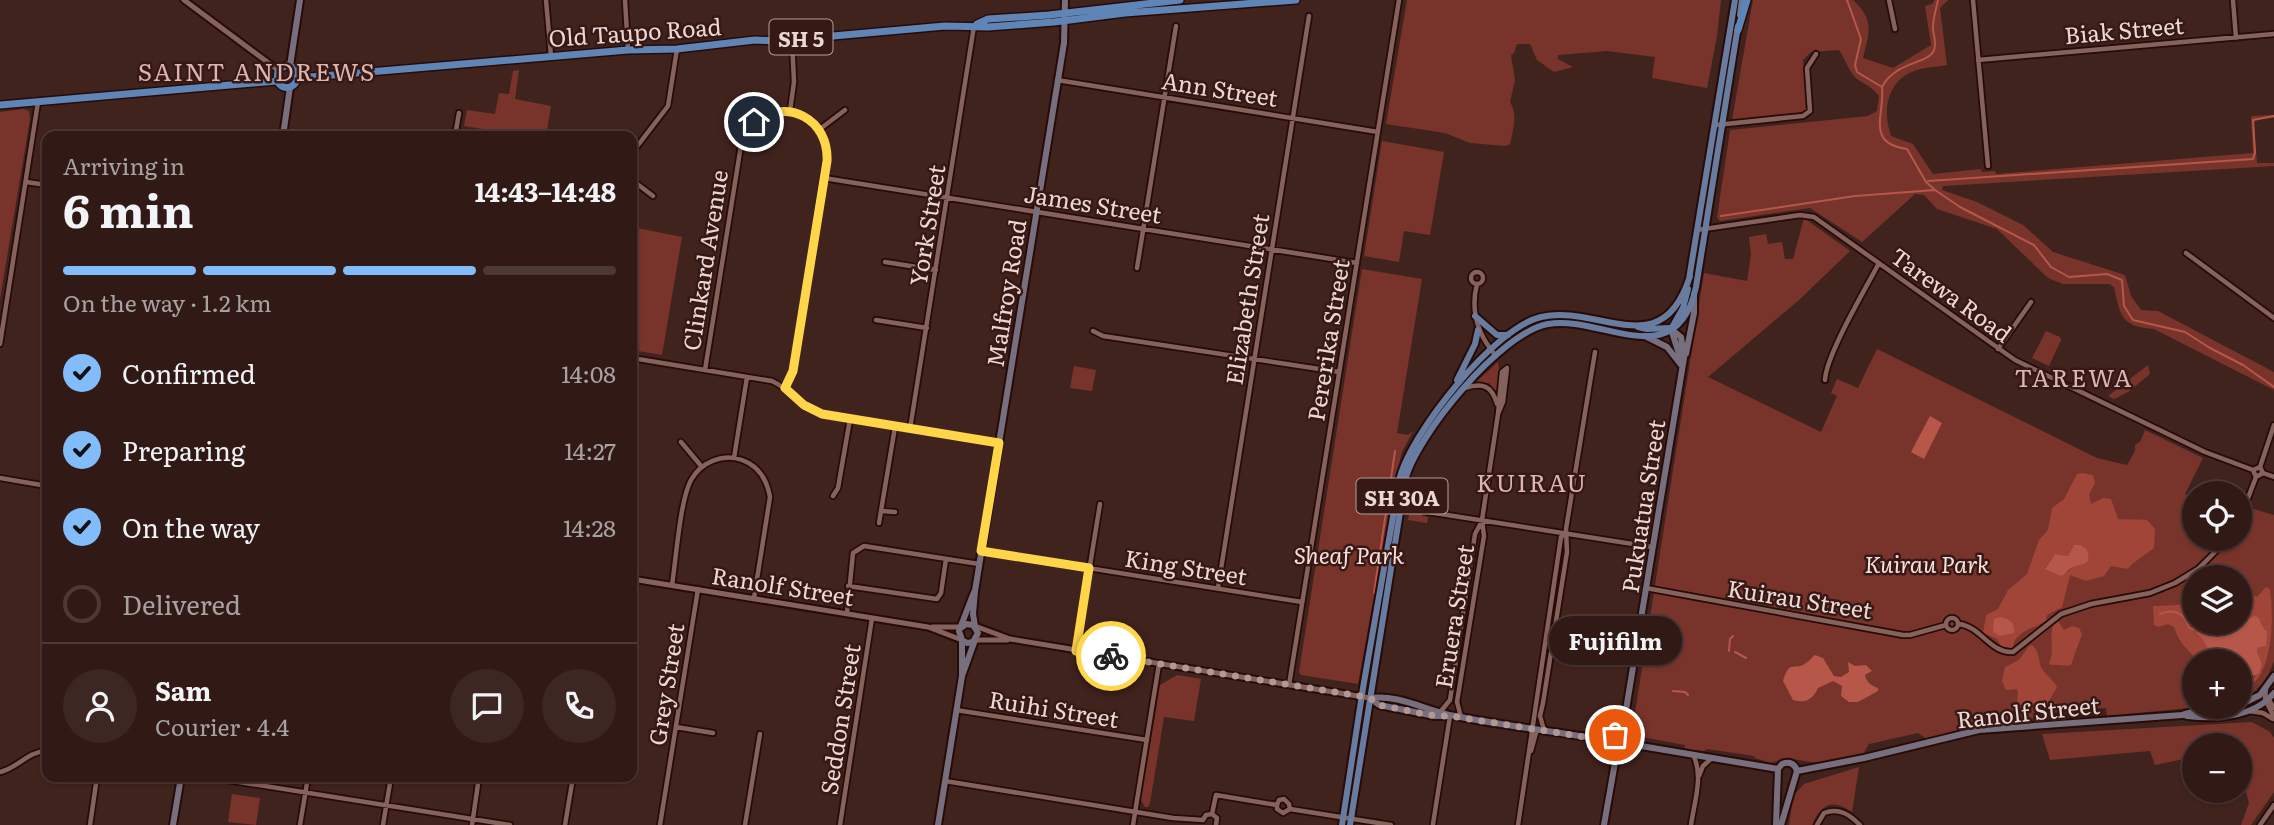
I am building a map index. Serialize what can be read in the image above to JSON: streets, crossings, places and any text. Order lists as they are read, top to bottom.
{
  "streets": {
    "highway": ["Old Taupo Road", "SH 5"],
    "main road": [
      "Malfroy Road",
      "SH 30A",
      "Pukuatua Street",
      "Ranolf Street"
    ],
    "street": [
      "Biak Street",
      "Ann Street",
      "James Street",
      "York Street",
      "Clinkard Avenue",
      "Tarewa Road",
      "Elizabeth Street",
      "Pererika Street",
      "King Street",
      "Kuirau Street",
      "Eruera Street",
      "Grey Street",
      "Ruihi Street",
      "Seddon Street"
    ]
  },
  "crossings": [
    ["Old Taupo Road", "York Street"],
    ["Old Taupo Road", "Malfroy Road"],
    ["Ann Street", "Malfroy Road"],
    ["Ann Street", "Elizabeth Street"],
    ["Ann Street", "Pererika Street"],
    ["James Street", "York Street"],
    ["James Street", "Malfroy Road"],
    ["James Street", "Elizabeth Street"],
    ["James Street", "Pererika Street"],
    ["Malfroy Road", "King Street"],
    ["Malfroy Road", "Ranolf Street"],
    ["Tarewa Road", "SH 30A"],
    ["Elizabeth Street", "King Street"],
    ["Pererika Street", "King Street"],
    ["SH 30A", "Pukuatua Street"],
    ["Pukuatua Street", "Kuirau Street"],
    ["Ranolf Street", "Grey Street"],
    ["Ranolf Street", "Seddon Street"]
  ],
  "districts": ["SAINT ANDREWS", "TAREWA", "KUIRAU"],
  "parks": ["Sheaf Park", "Kuirau Park"],
  "places": ["Fujifilm"],
  "page": {
    "heading": ["6 min", "Arriving in", "14:43–14:48"],
    "panel": ["Sam", "Courier · 4.4"],
    "bar": "On the way · 1.2 km",
    "list": [
      ["Confirmed", "14:08"],
      ["Preparing", "14:27"],
      ["On the way", "14:28"],
      "Delivered"
    ],
    "map_buttons": ["+", "−"],
    "bubble": "Fujifilm"
  }
}
